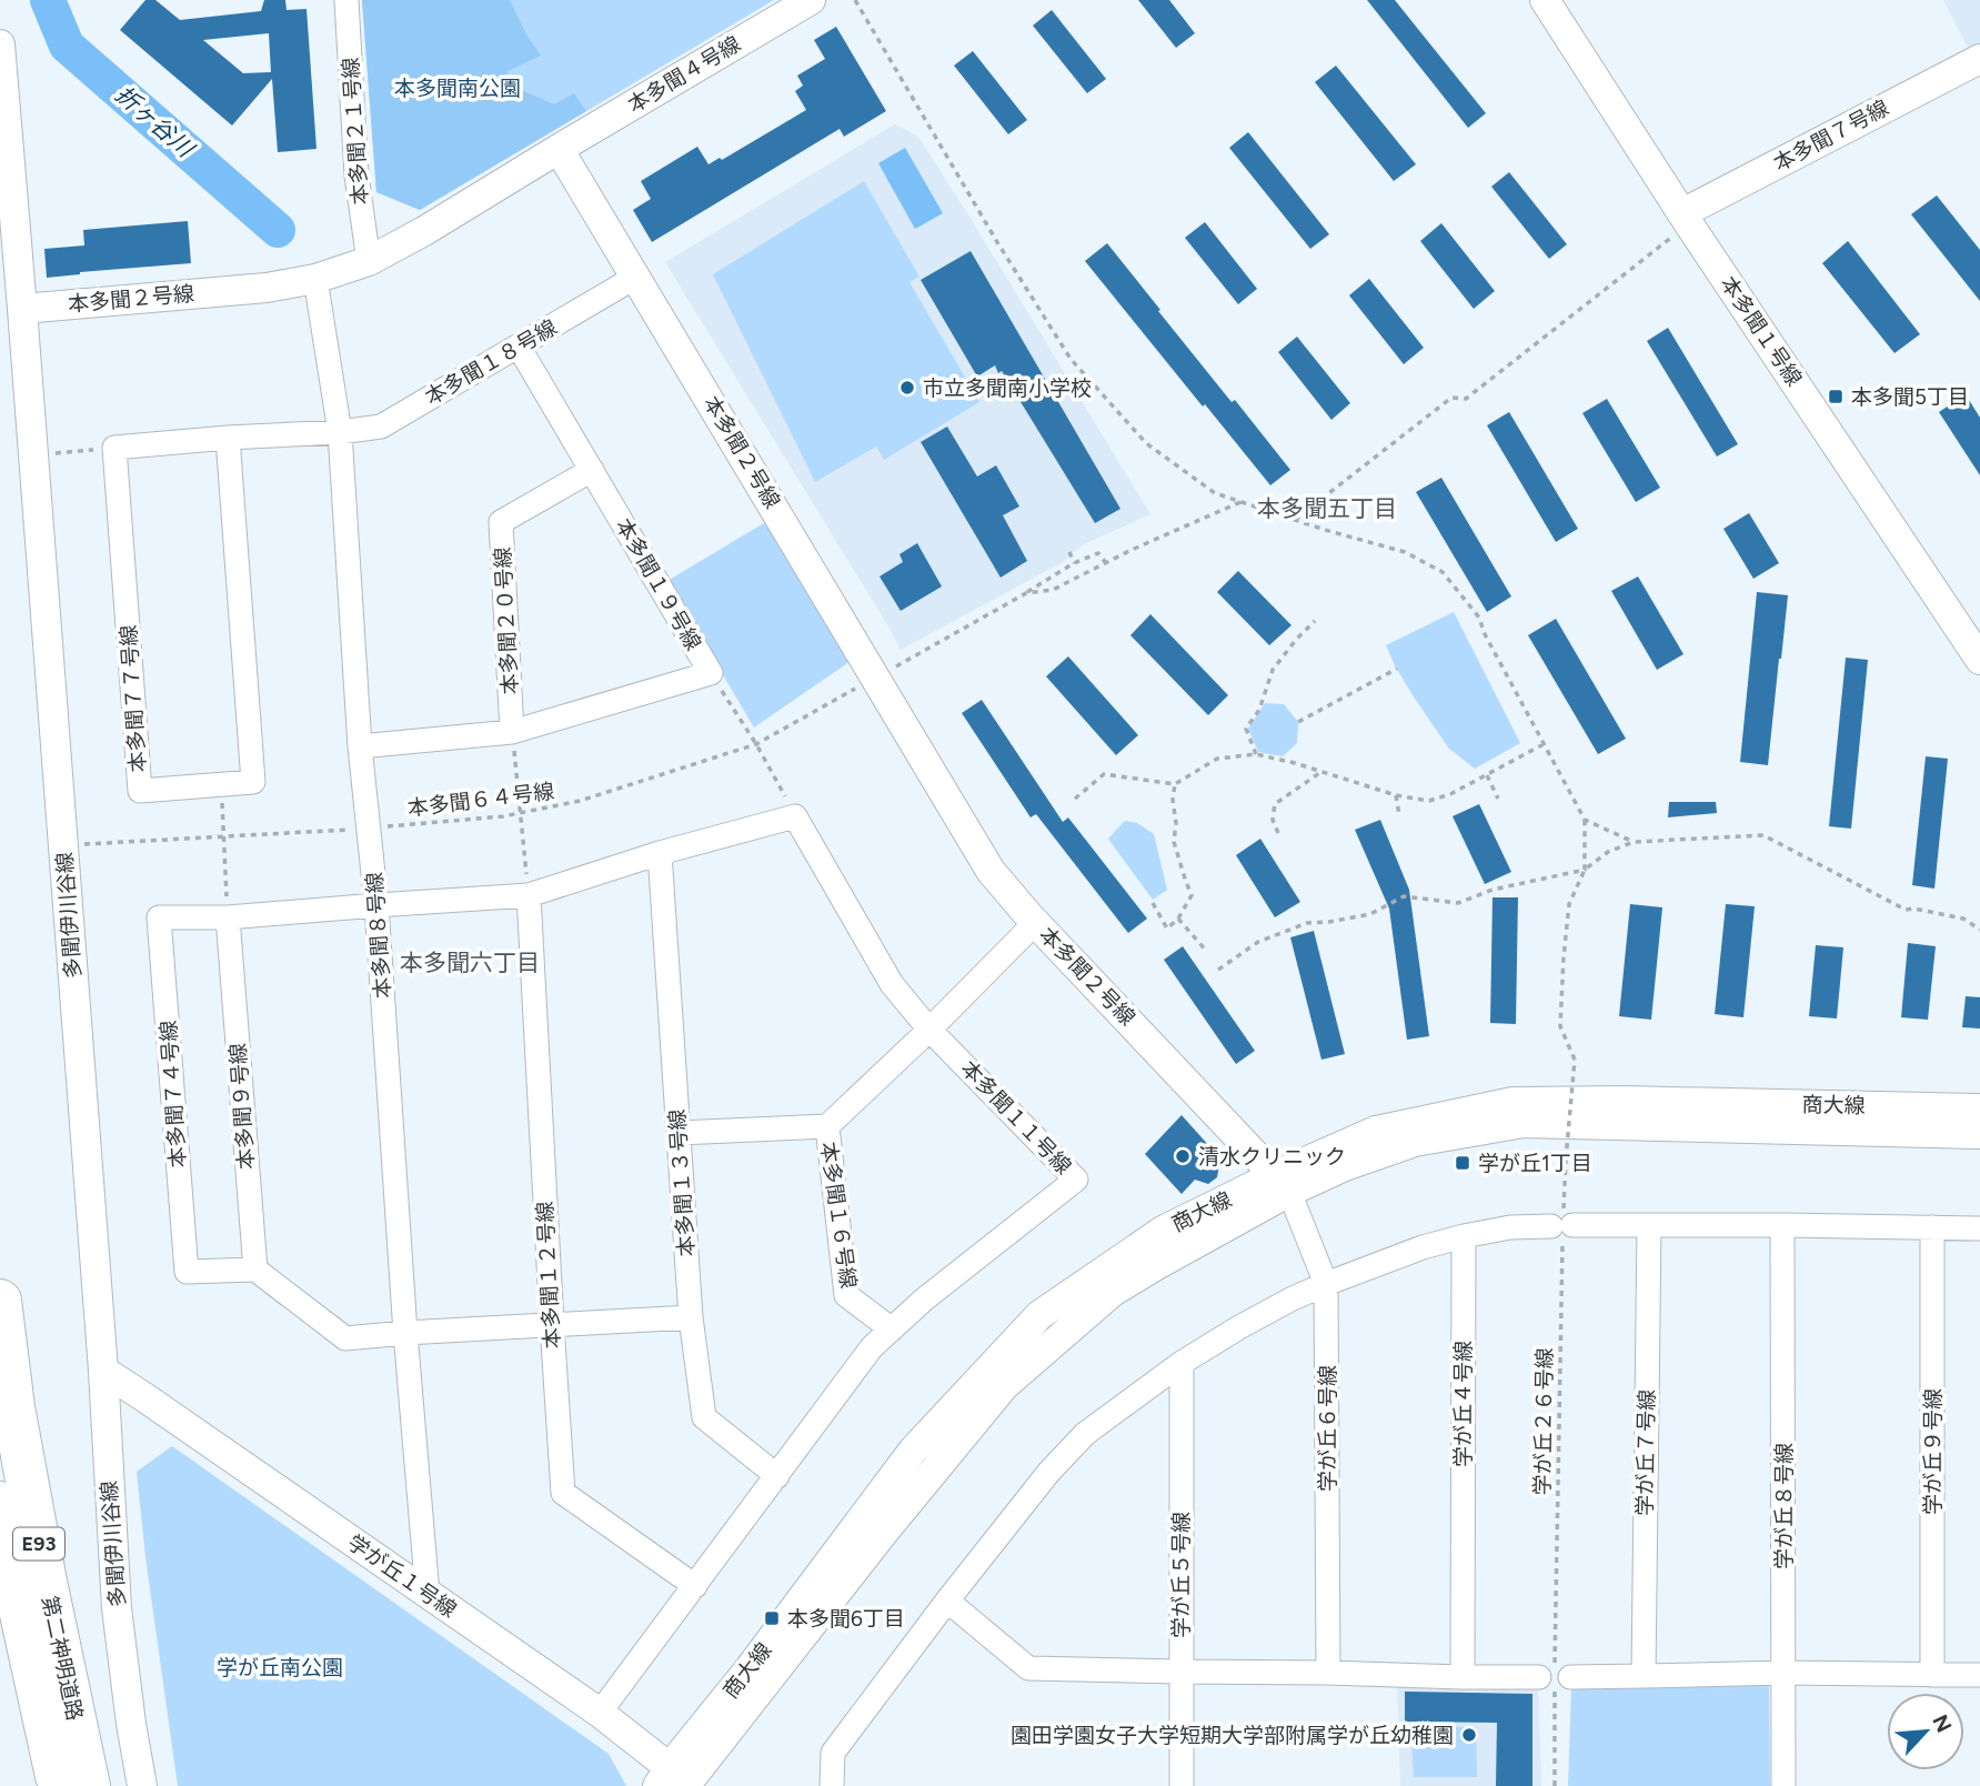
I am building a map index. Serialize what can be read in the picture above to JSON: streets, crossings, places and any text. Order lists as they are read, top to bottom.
{
  "streets": {
    "highway": ["E93", "第二神明道路"],
    "street": [
      "本多聞４号線",
      "本多聞２１号線",
      "本多聞７号線",
      "本多聞２号線",
      "本多聞１号線",
      "本多聞１８号線",
      "本多聞１９号線",
      "本多聞２０号線",
      "本多聞７７号線",
      "多聞伊川谷線",
      "本多聞８号線",
      "本多聞７４号線",
      "商大線",
      "本多聞９号線",
      "本多聞１１号線",
      "本多聞１３号線",
      "本多聞１６号線",
      "本多聞１２号線",
      "学が丘４号線",
      "学が丘６号線",
      "学が丘９号線",
      "学が丘７号線",
      "学が丘８号線",
      "学が丘５号線",
      "学が丘１号線"
    ],
    "path": ["本多聞６４号線", "学が丘２６号線"]
  },
  "crossings": [
    ["本多聞４号線", "本多聞２号線"],
    ["本多聞２１号線", "本多聞２号線"],
    ["本多聞７号線", "本多聞１号線"],
    ["本多聞２号線", "本多聞１８号線"],
    ["本多聞２号線", "本多聞６４号線"],
    ["本多聞２号線", "多聞伊川谷線"],
    ["本多聞２号線", "本多聞８号線"],
    ["本多聞２号線", "商大線"],
    ["本多聞２号線", "学が丘６号線"],
    ["本多聞１８号線", "本多聞１９号線"],
    ["本多聞１８号線", "本多聞８号線"],
    ["本多聞１９号線", "本多聞２０号線"],
    ["本多聞１９号線", "本多聞８号線"],
    ["本多聞６４号線", "多聞伊川谷線"],
    ["本多聞６４号線", "本多聞８号線"],
    ["多聞伊川谷線", "学が丘１号線"],
    ["本多聞８号線", "学が丘１号線"],
    ["本多聞７４号線", "本多聞９号線"],
    ["商大線", "学が丘６号線"],
    ["商大線", "学が丘１号線"],
    ["本多聞１１号線", "本多聞１３号線"],
    ["本多聞１１号線", "本多聞１６号線"],
    ["本多聞１１号線", "本多聞１２号線"],
    ["本多聞１１号線", "学が丘１号線"]
  ],
  "districts": ["本多聞五丁目", "本多聞六丁目"],
  "water": ["折ヶ谷川"],
  "parks": ["本多聞南公園", "学が丘南公園"],
  "places": {
    "other": ["市立多聞南小学校", "清水クリニック", "園田学園女子大学短期大学部附属学が丘幼稚園"],
    "transit": ["本多聞5丁目", "学が丘1丁目", "本多聞6丁目"]
  },
  "north": "top right"
}
